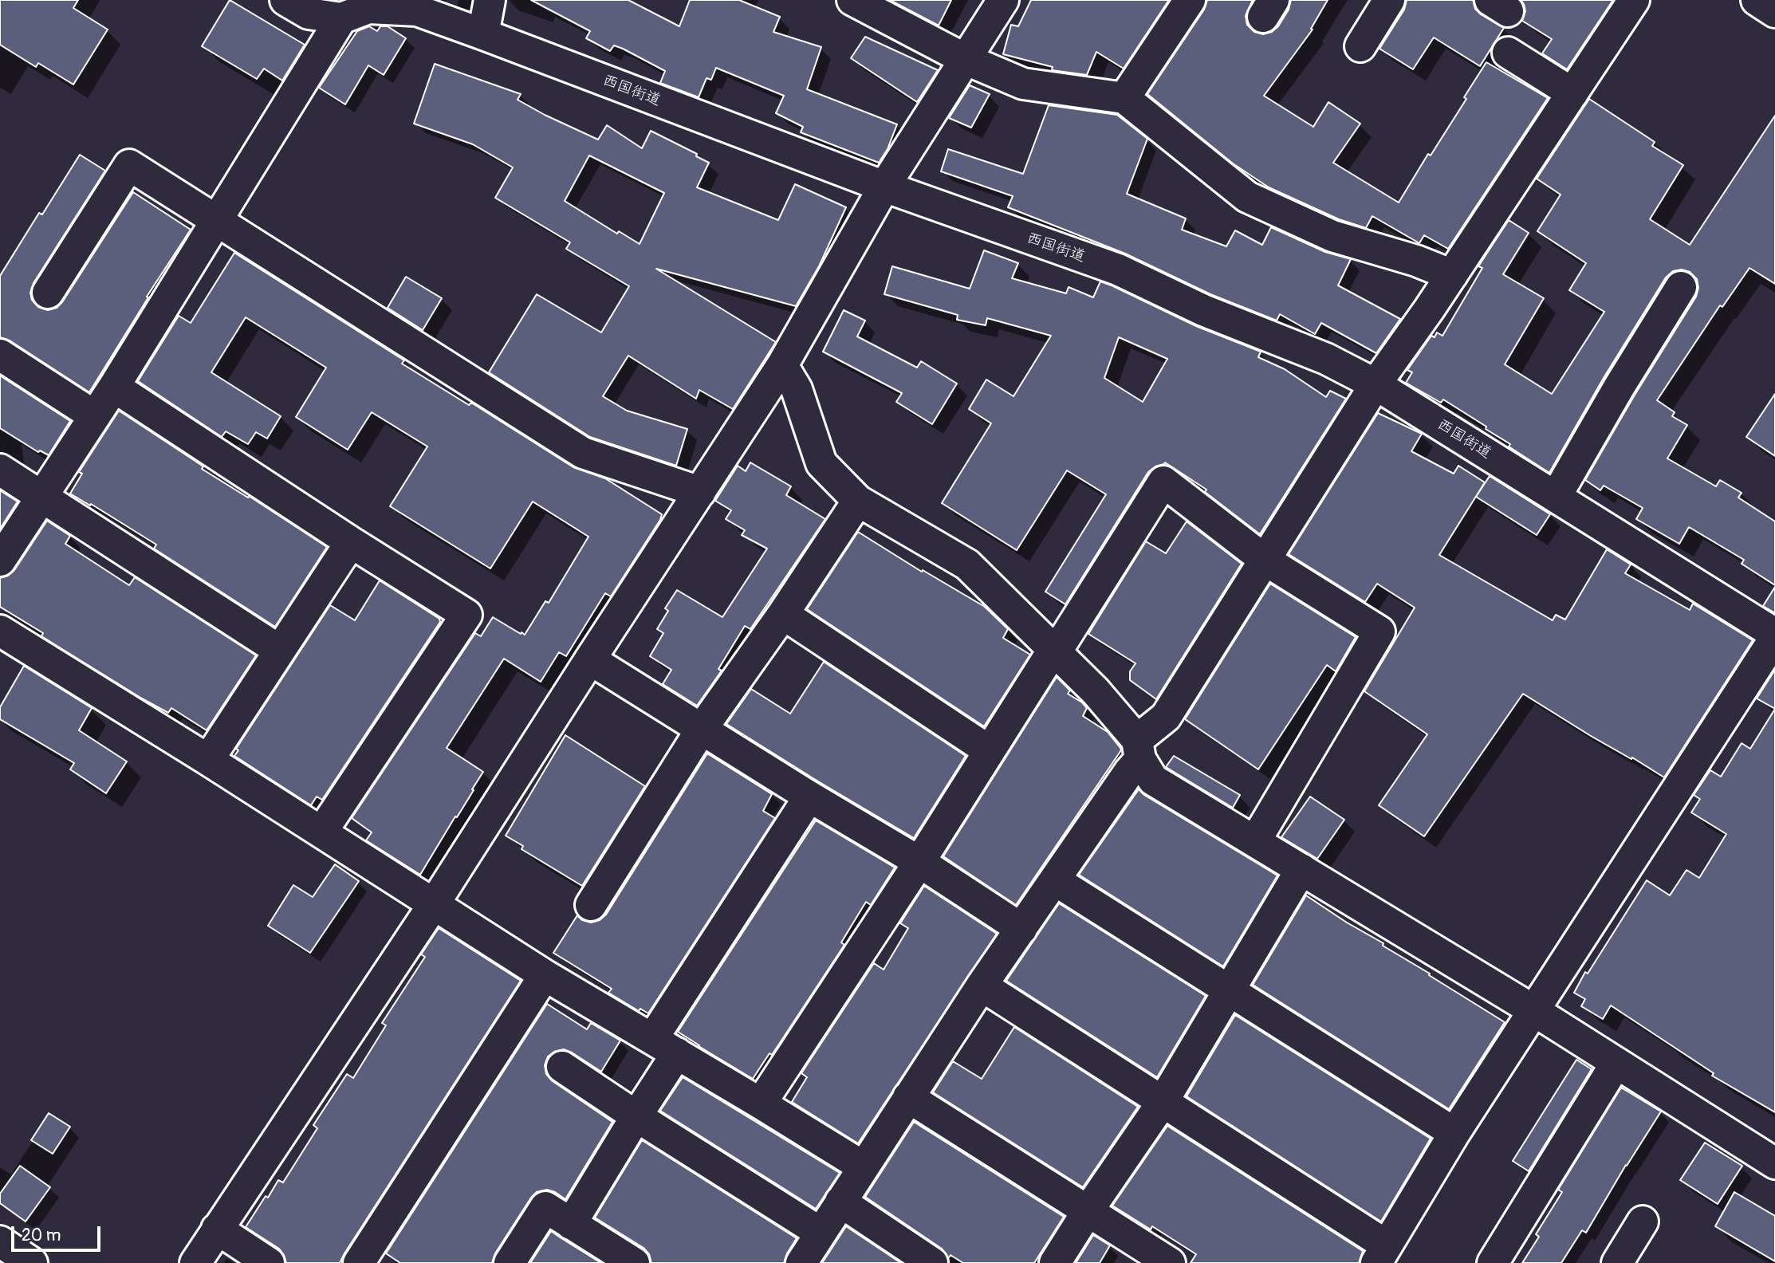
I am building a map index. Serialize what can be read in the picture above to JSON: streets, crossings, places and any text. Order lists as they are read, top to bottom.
{
  "streets": {
    "street": ["西国街道"]
  },
  "scale_bar": "20 m"
}
